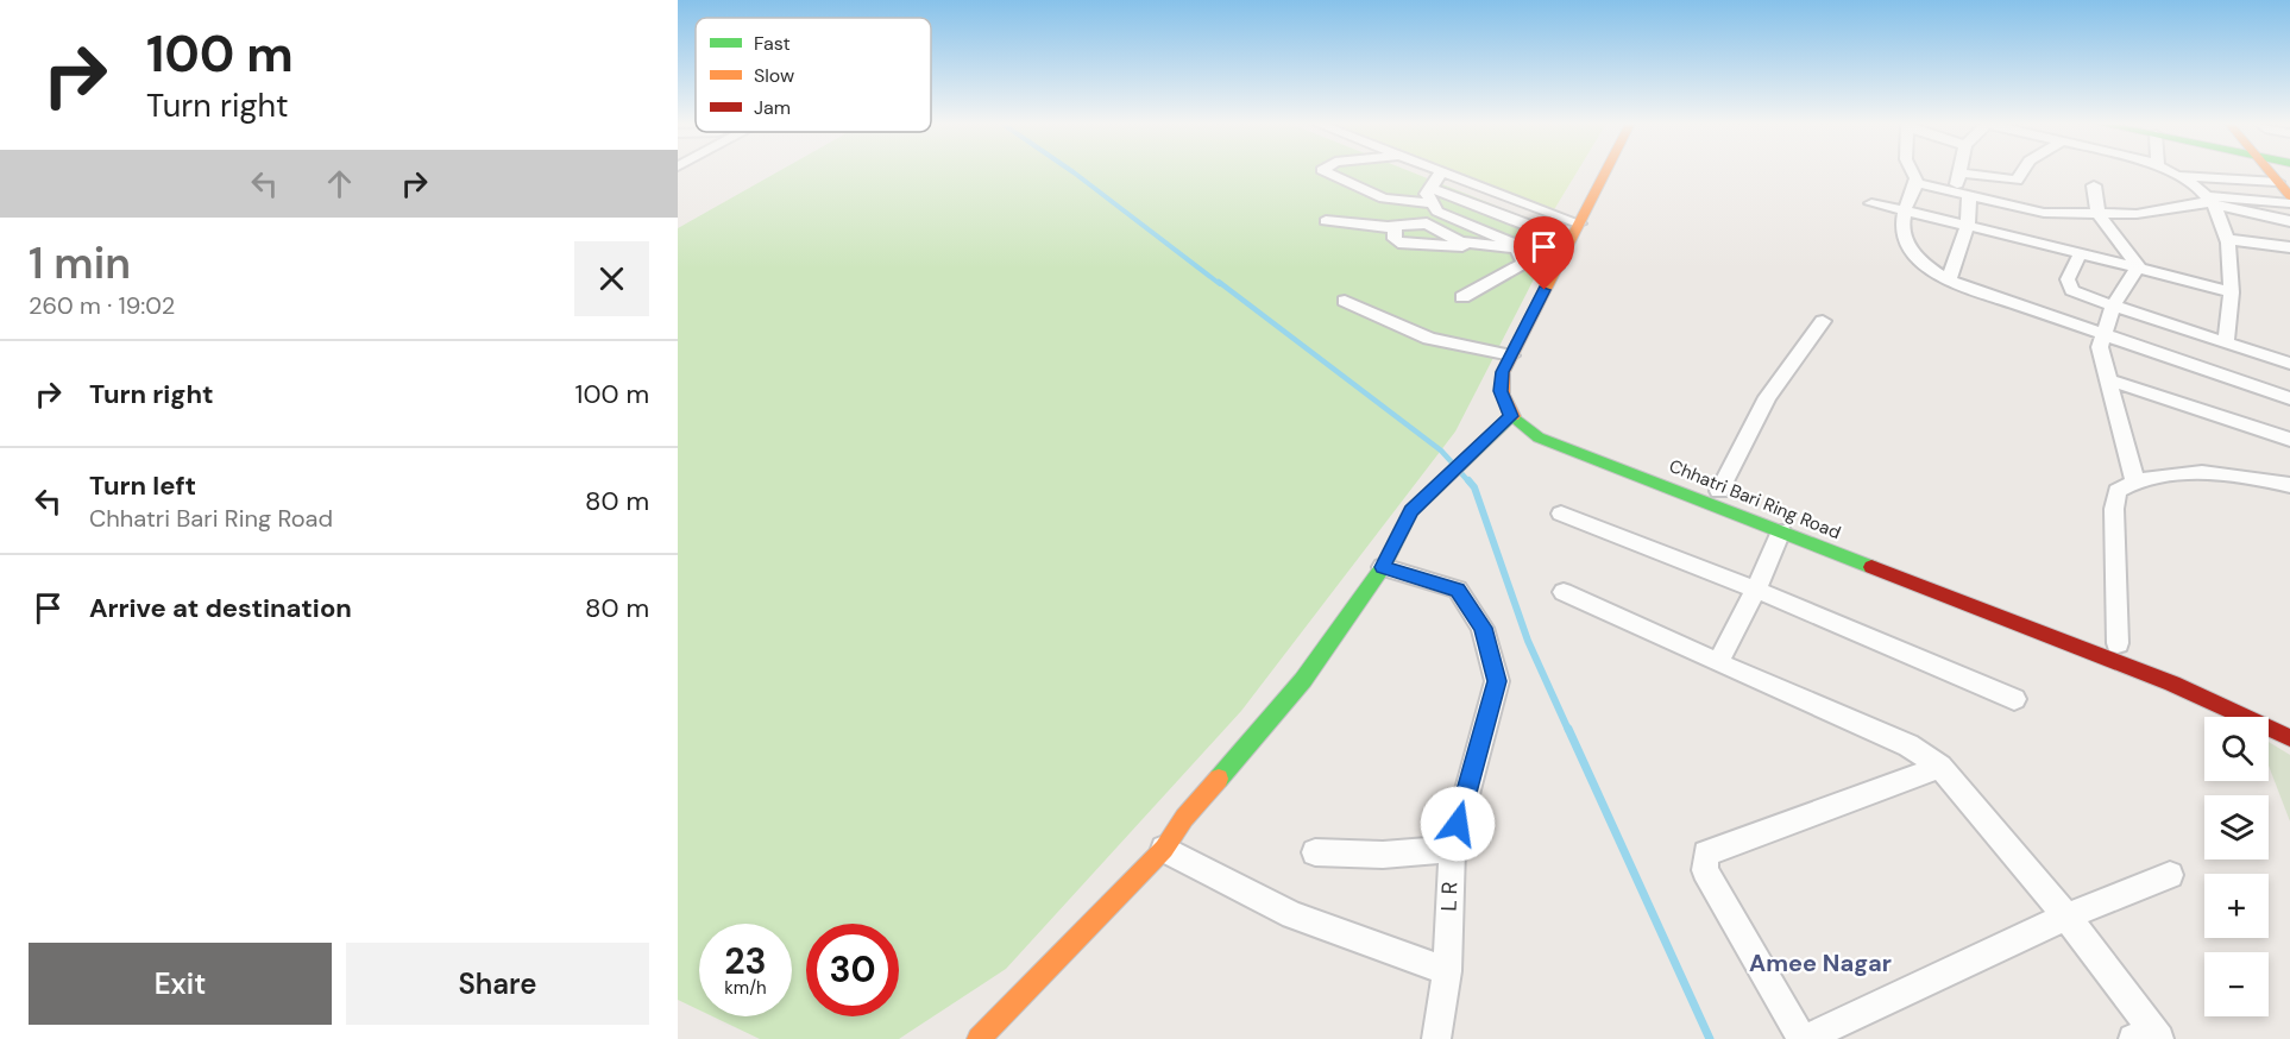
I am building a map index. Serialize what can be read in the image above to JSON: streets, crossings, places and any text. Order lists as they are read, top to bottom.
{
  "streets": {
    "main road": ["Chhatri Bari Ring Road"],
    "street": ["L R"]
  },
  "districts": ["Amee Nagar"],
  "legend": ["Fast", "Slow", "Jam"],
  "page": {
    "turn": ["100 m", "Turn right"],
    "heading": ["1 min", "260 m · 19:02"],
    "list": [
      {
        "name": "Turn right",
        "value": "100 m"
      },
      {
        "name": "Turn left",
        "note": "Chhatri Bari Ring Road",
        "value": "80 m"
      },
      {
        "name": "Arrive at destination",
        "value": "80 m"
      }
    ],
    "map_buttons": ["+", "−"],
    "speed": "23 km/h",
    "limit": "30",
    "buttons": ["Exit", "Share"]
  }
}
